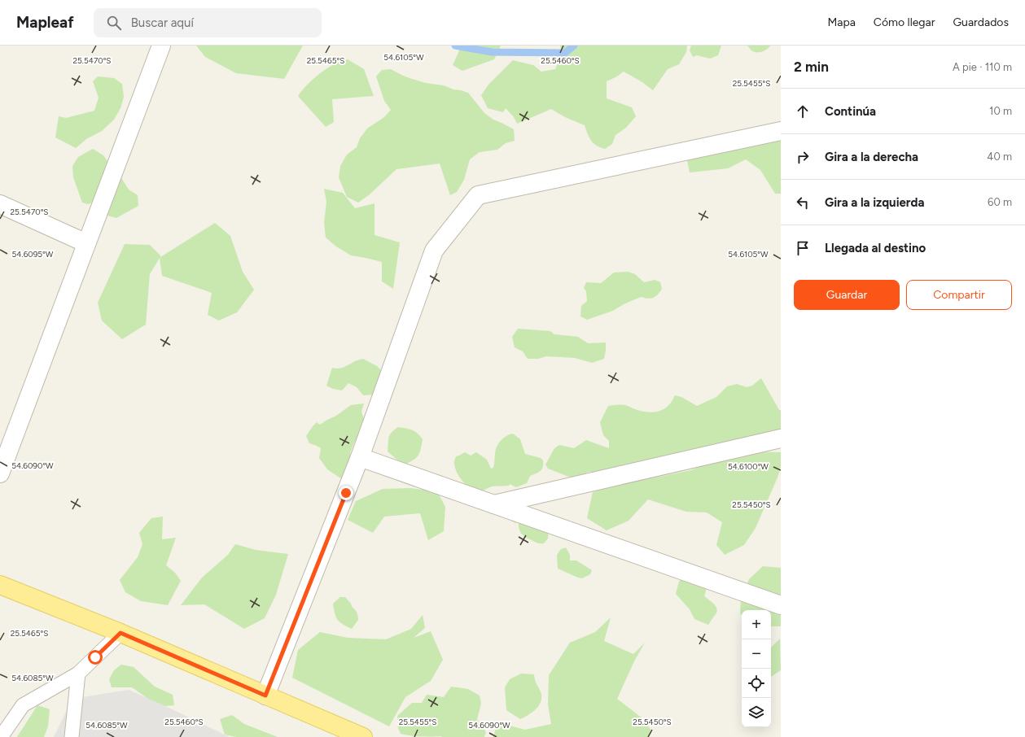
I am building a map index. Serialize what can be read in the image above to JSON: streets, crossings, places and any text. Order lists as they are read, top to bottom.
{
  "page": {
    "header": "Mapleaf",
    "search": "Buscar aquí",
    "nav": ["Mapa", "Cómo llegar", "Guardados"],
    "heading": ["2 min", "A pie · 110 m"],
    "list": [
      ["Continúa", "10 m"],
      ["Gira a la derecha", "40 m"],
      ["Gira a la izquierda", "60 m"],
      "Llegada al destino"
    ],
    "buttons": ["Guardar", "Compartir"],
    "map_buttons": ["+", "−"]
  },
  "coordinates": [
    "54.6105°W",
    "25.5470°S",
    "25.5465°S",
    "25.5460°S",
    "25.5455°S",
    "54.6095°W",
    "54.6090°W",
    "54.6100°W",
    "25.5450°S",
    "54.6085°W"
  ]
}
